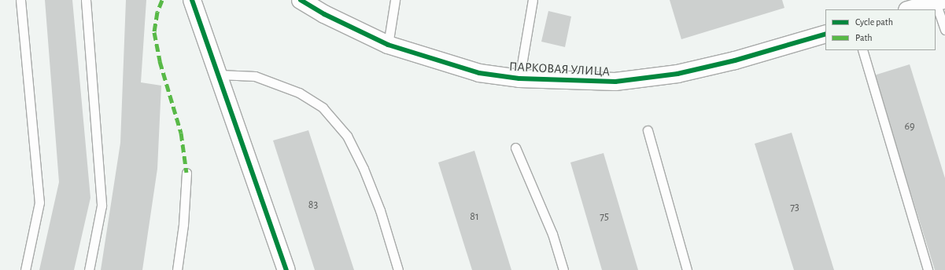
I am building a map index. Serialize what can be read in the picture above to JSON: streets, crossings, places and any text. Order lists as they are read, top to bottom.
{
  "streets": {
    "street": ["ПАРКОВАЯ УЛИЦА"]
  },
  "house_numbers": [
    "69",
    "83",
    "73",
    "81",
    "75"
  ],
  "legend": ["Cycle path", "Path"]
}
